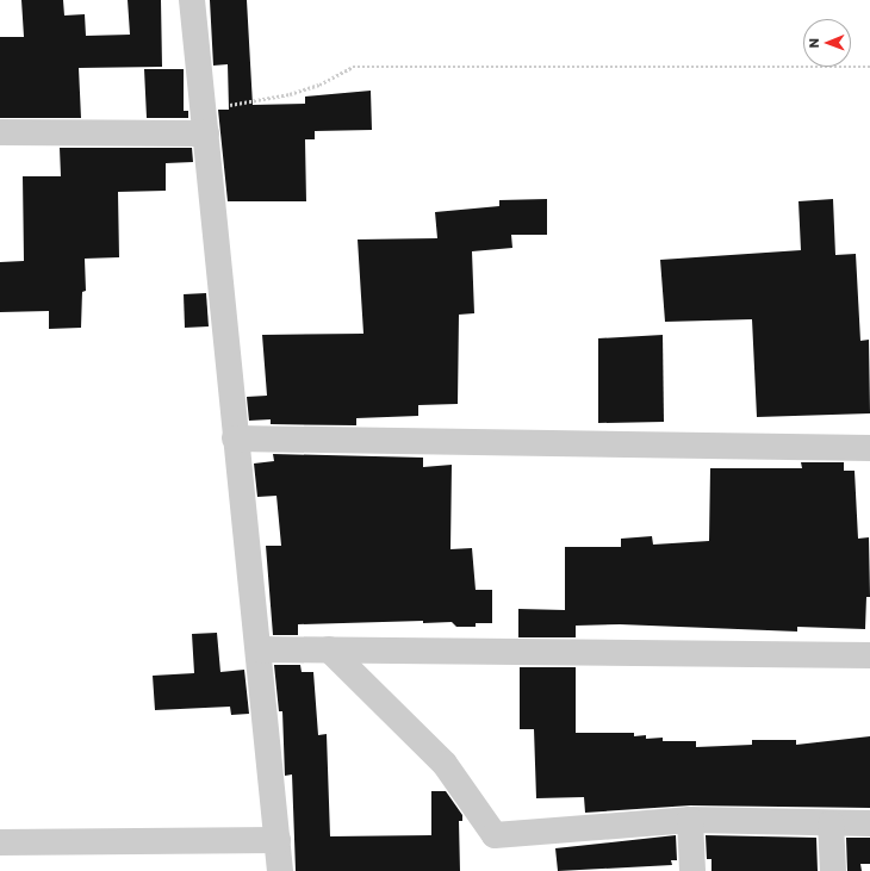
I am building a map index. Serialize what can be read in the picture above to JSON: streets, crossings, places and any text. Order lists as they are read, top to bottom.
{
  "north": "left"
}
